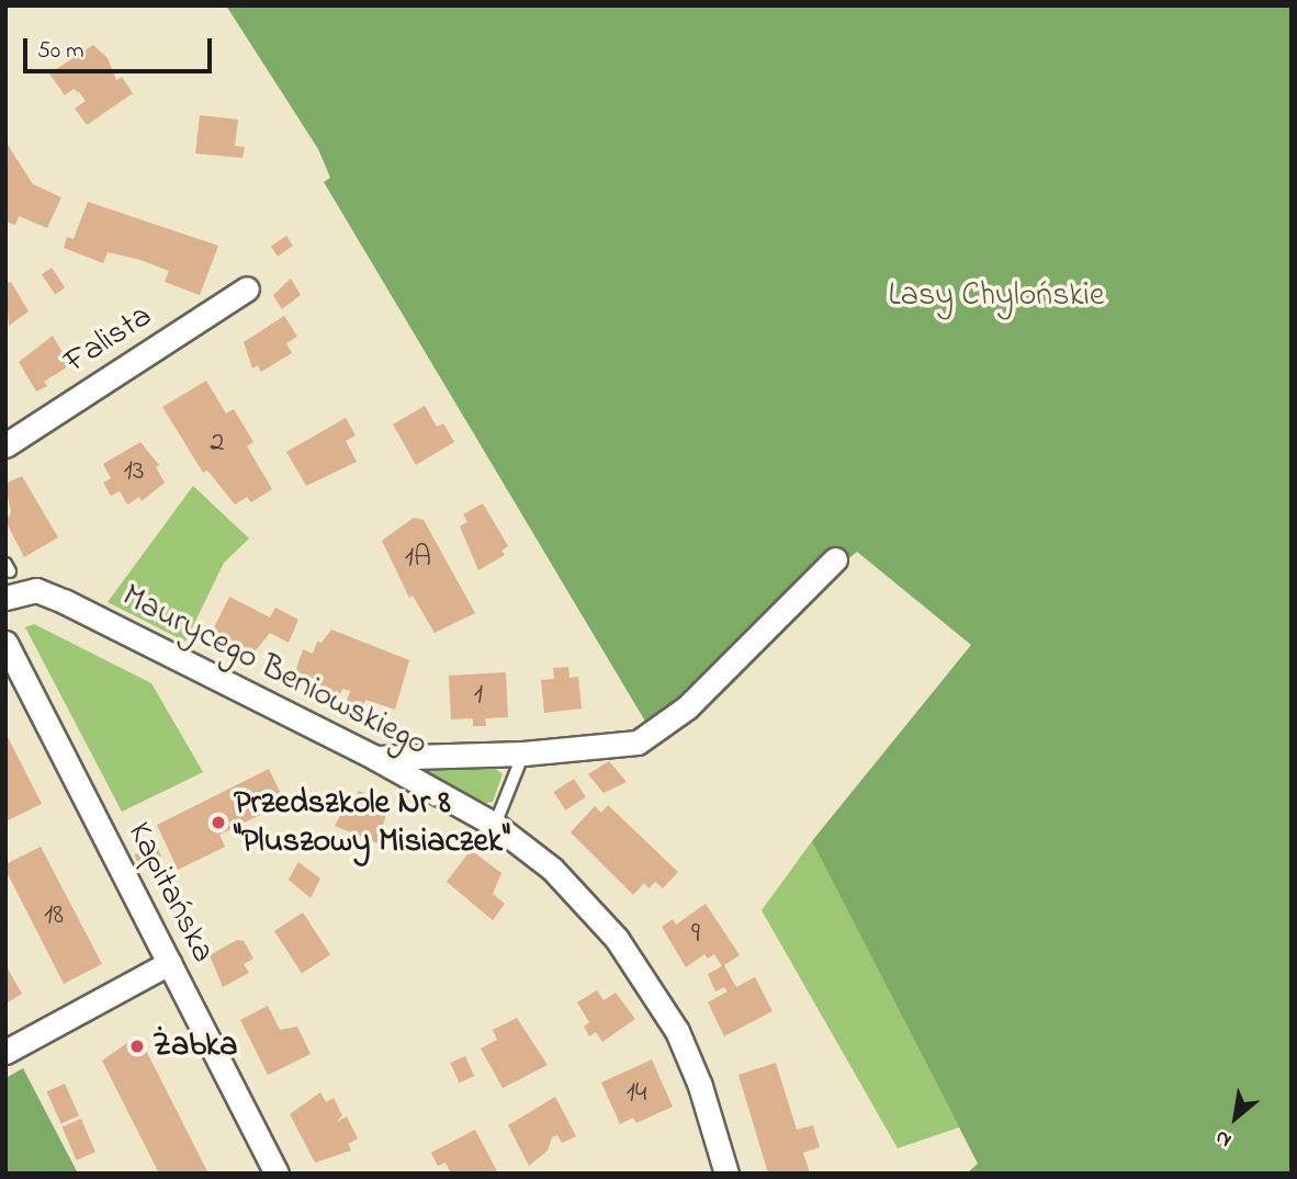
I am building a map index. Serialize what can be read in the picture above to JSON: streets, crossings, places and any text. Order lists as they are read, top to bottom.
{
  "streets": {
    "street": ["Falista", "Maurycego Beniowskiego", "Kapitańska"]
  },
  "parks": ["Lasy Chylońskie"],
  "places": ["Przedszkole Nr 8 \"Pluszowy Misiaczek\"", "Żabka"],
  "house_numbers": [
    "2",
    "13",
    "1A",
    "1",
    "18",
    "9",
    "14"
  ],
  "scale_bar": "50 m",
  "north": "bottom left"
}
